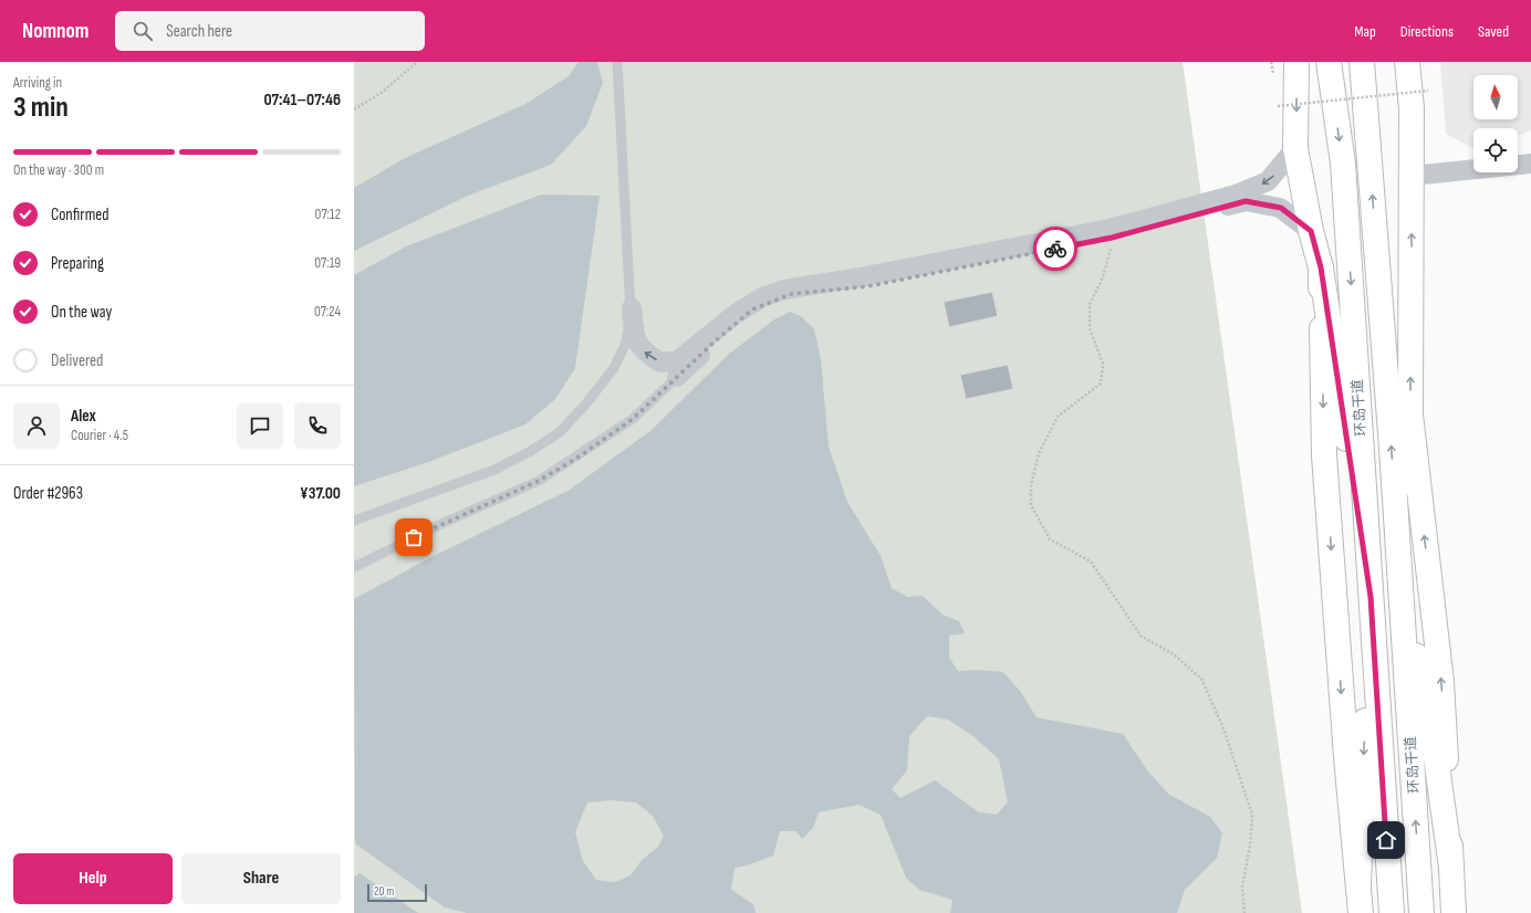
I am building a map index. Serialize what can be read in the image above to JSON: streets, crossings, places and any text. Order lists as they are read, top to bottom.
{
  "streets": {
    "main road": ["环岛干道"]
  },
  "scale_bar": "20 m",
  "north": "top",
  "page": {
    "header": "Nomnom",
    "search": "Search here",
    "nav": ["Map", "Directions", "Saved"],
    "heading": ["3 min", "Arriving in", "07:41–07:46"],
    "panel": [
      "Alex",
      "Courier · 4.5",
      "Order #2963",
      "¥37.00"
    ],
    "bar": "On the way · 300 m",
    "list": [
      ["Confirmed", "07:12"],
      ["Preparing", "07:19"],
      ["On the way", "07:24"],
      "Delivered"
    ],
    "buttons": ["Help", "Share"],
    "scale": "20 m"
  }
}
